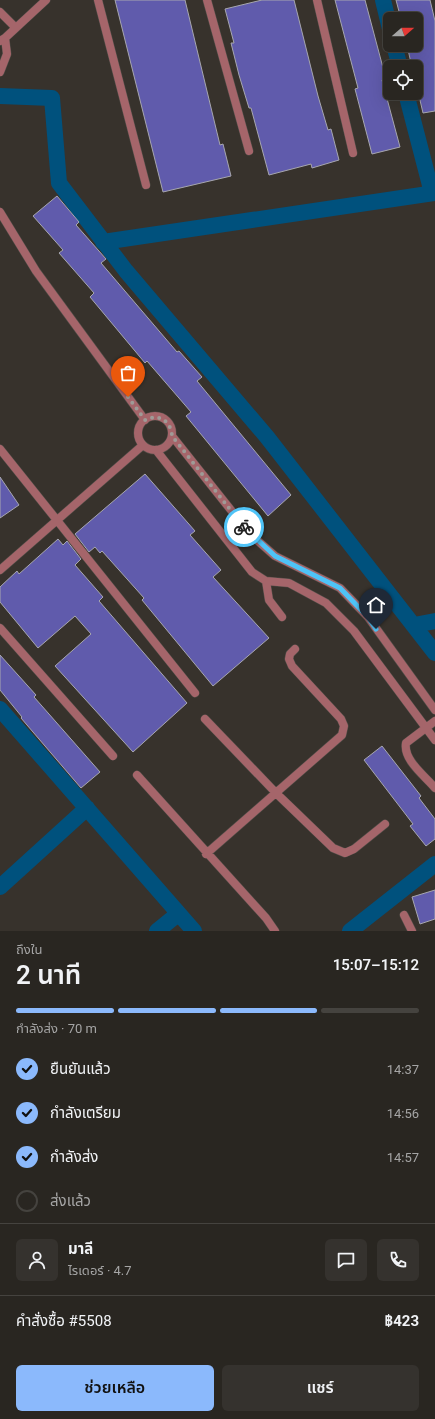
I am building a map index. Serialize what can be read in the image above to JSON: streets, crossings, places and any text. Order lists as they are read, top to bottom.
{
  "north": "right",
  "page": {
    "heading": ["2 นาที", "ถึงใน", "15:07–15:12"],
    "panel": [
      "มาลี",
      "ไรเดอร์ · 4.7",
      "คำสั่งซื้อ #5508",
      "฿423"
    ],
    "bar": "กำลังส่ง · 70 m",
    "list": [
      ["ยืนยันแล้ว", "14:37"],
      ["กำลังเตรียม", "14:56"],
      ["กำลังส่ง", "14:57"],
      "ส่งแล้ว"
    ],
    "buttons": ["ช่วยเหลือ", "แชร์"]
  }
}
